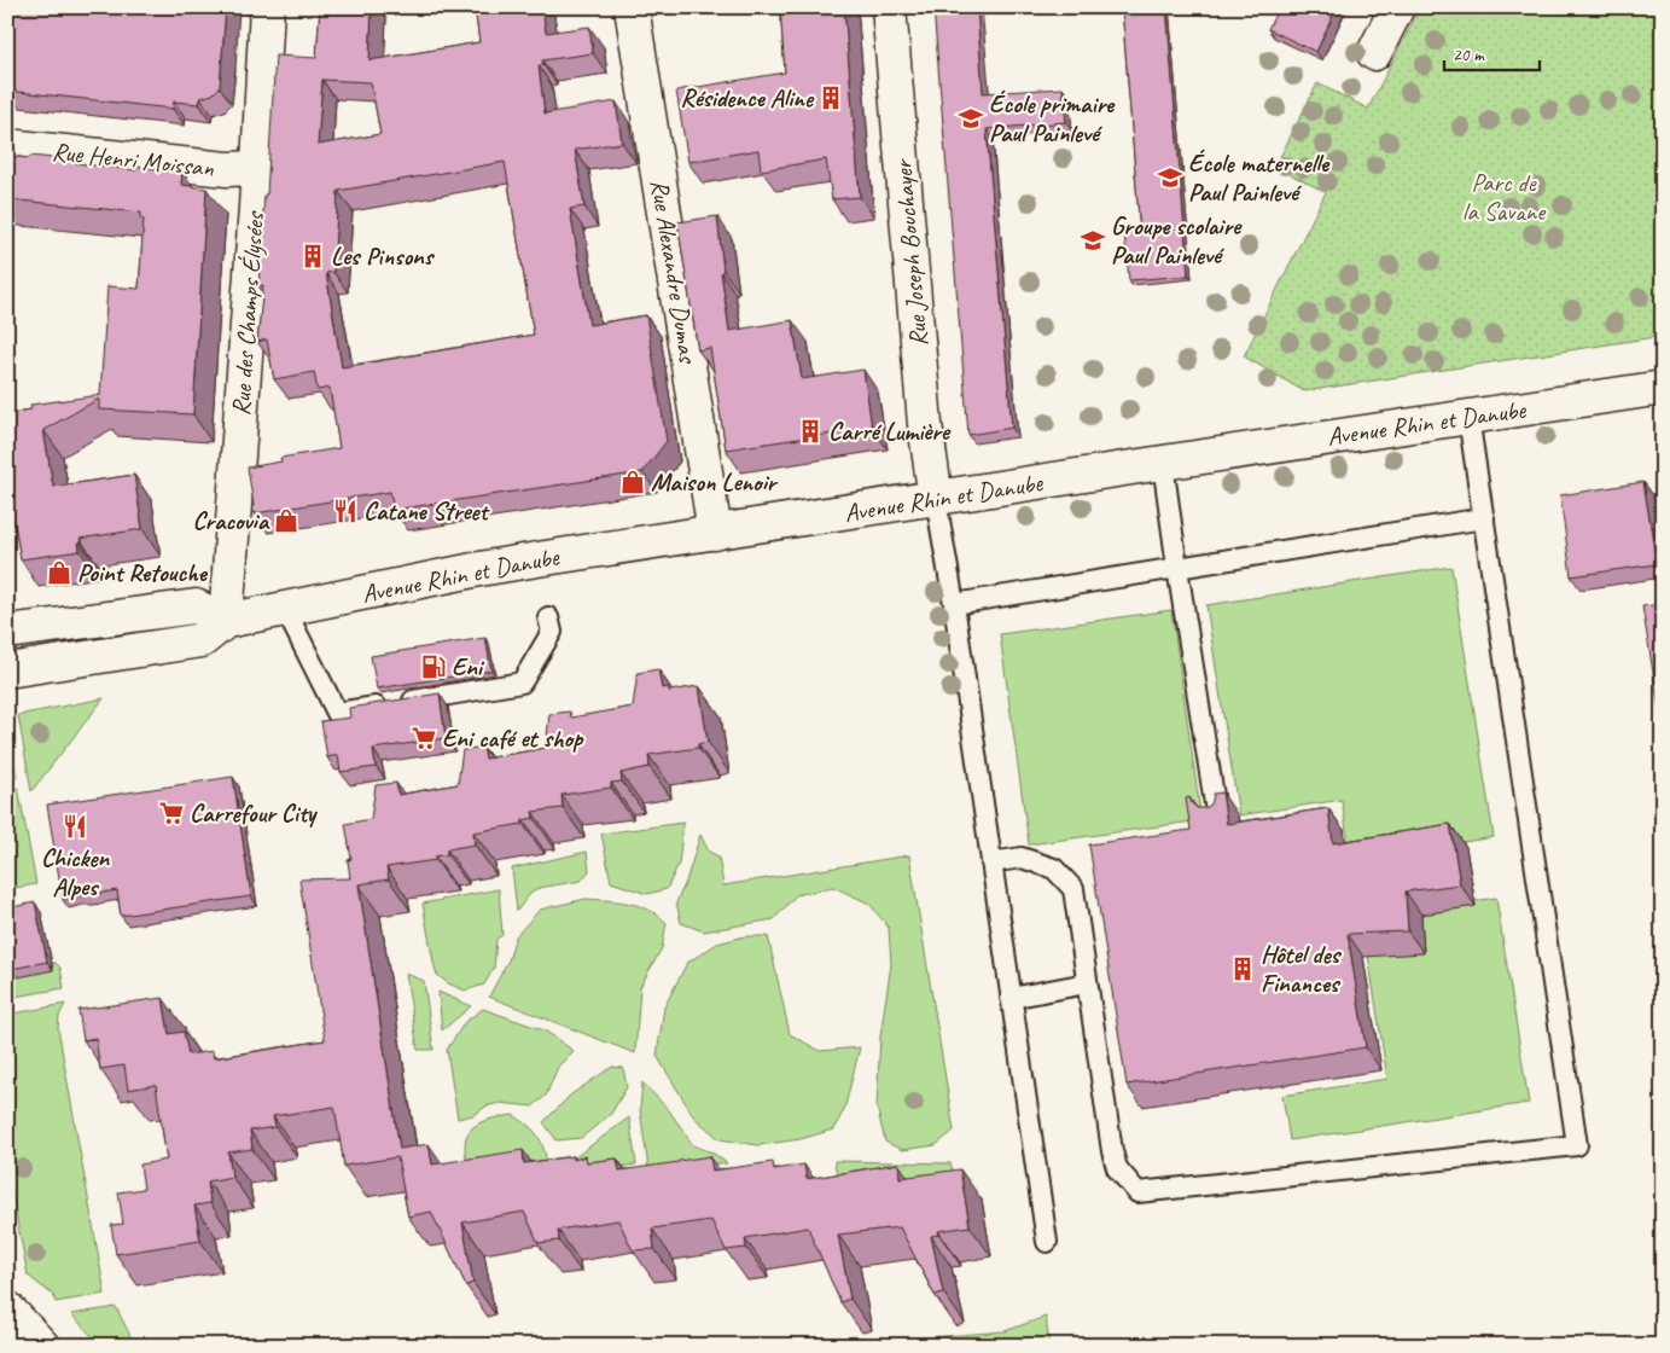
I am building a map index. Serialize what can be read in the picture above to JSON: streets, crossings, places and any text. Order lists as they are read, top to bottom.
{
  "streets": {
    "main road": [
      "Rue Henri Moissan",
      "Rue Joseph Bouchayer",
      "Rue Alexandre Dumas",
      "Rue des Champs Élysées",
      "Avenue Rhin et Danube"
    ]
  },
  "crossings": [
    ["Rue Henri Moissan", "Rue des Champs Élysées"],
    ["Rue Joseph Bouchayer", "Avenue Rhin et Danube"],
    ["Rue Alexandre Dumas", "Avenue Rhin et Danube"],
    ["Rue des Champs Élysées", "Avenue Rhin et Danube"]
  ],
  "parks": ["Parc de la Savane"],
  "places": {
    "building": [
      "Résidence Aline",
      "Les Pinsons",
      "Carré Lumière",
      "Hôtel des Finances"
    ],
    "school or university": ["École primaire Paul Painlevé", "École maternelle Paul Painlevé", "Groupe scolaire Paul Painlevé"],
    "shop": ["Maison Lenoir", "Cracovia", "Point Retouche"],
    "restaurant": ["Catane Street", "Chicken Alpes"],
    "fuel station": ["Eni"],
    "supermarket": ["Eni café et shop", "Carrefour City"]
  },
  "scale_bar": "20 m"
}
